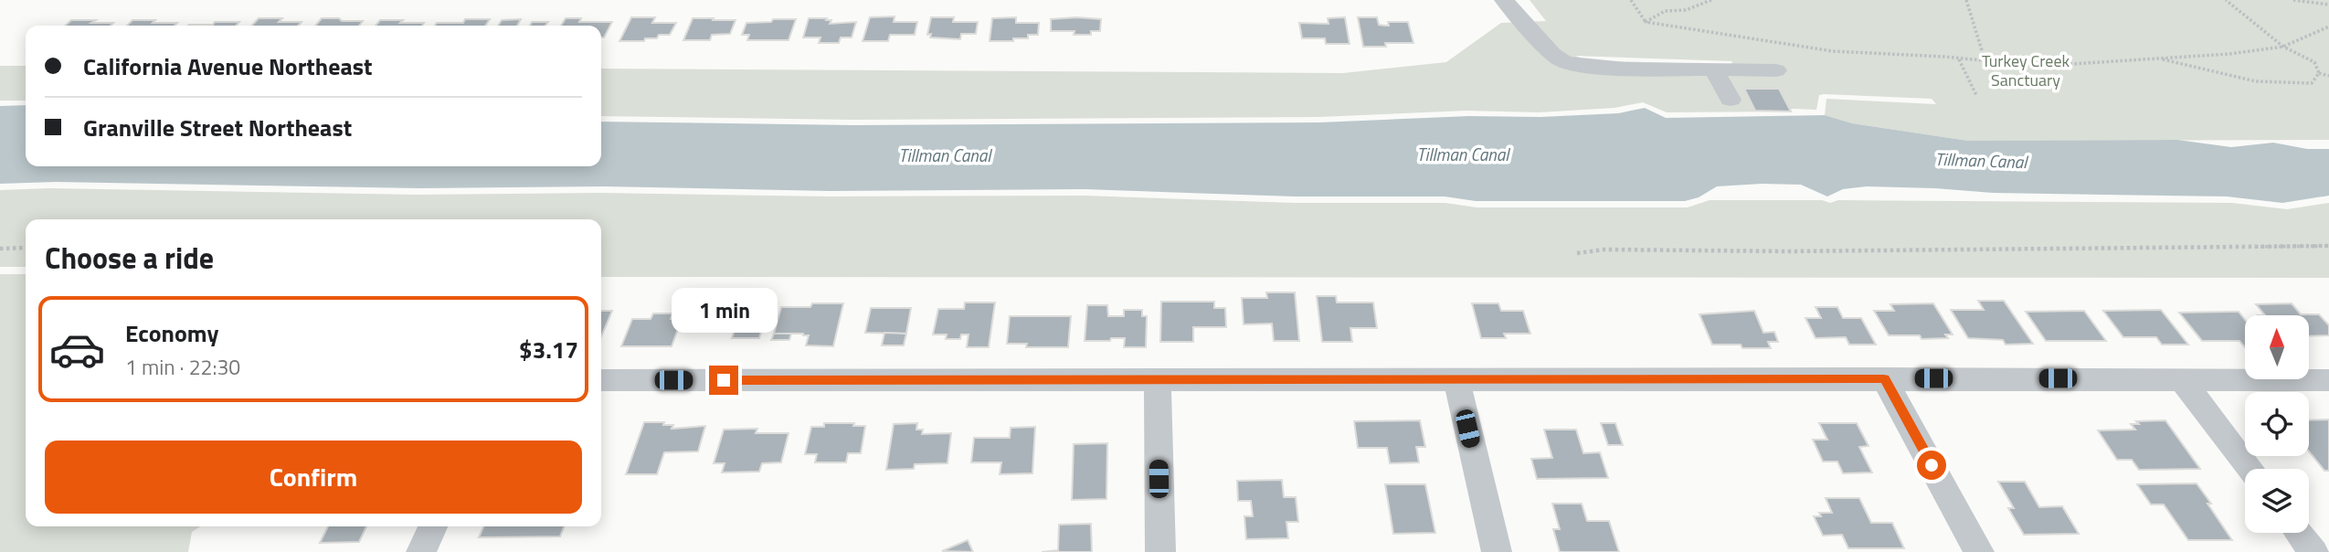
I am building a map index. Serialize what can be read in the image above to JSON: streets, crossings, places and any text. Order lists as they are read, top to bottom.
{
  "water": ["Tillman Canal"],
  "parks": ["Turkey Creek Sanctuary"],
  "north": "top",
  "page": {
    "banner": ["California Avenue Northeast", "Granville Street Northeast"],
    "heading": "Choose a ride",
    "bubble": "1 min",
    "list": [
      {
        "name": "Economy",
        "note": "1 min · 22:30",
        "value": "$3.17"
      }
    ],
    "buttons": "Confirm"
  }
}
